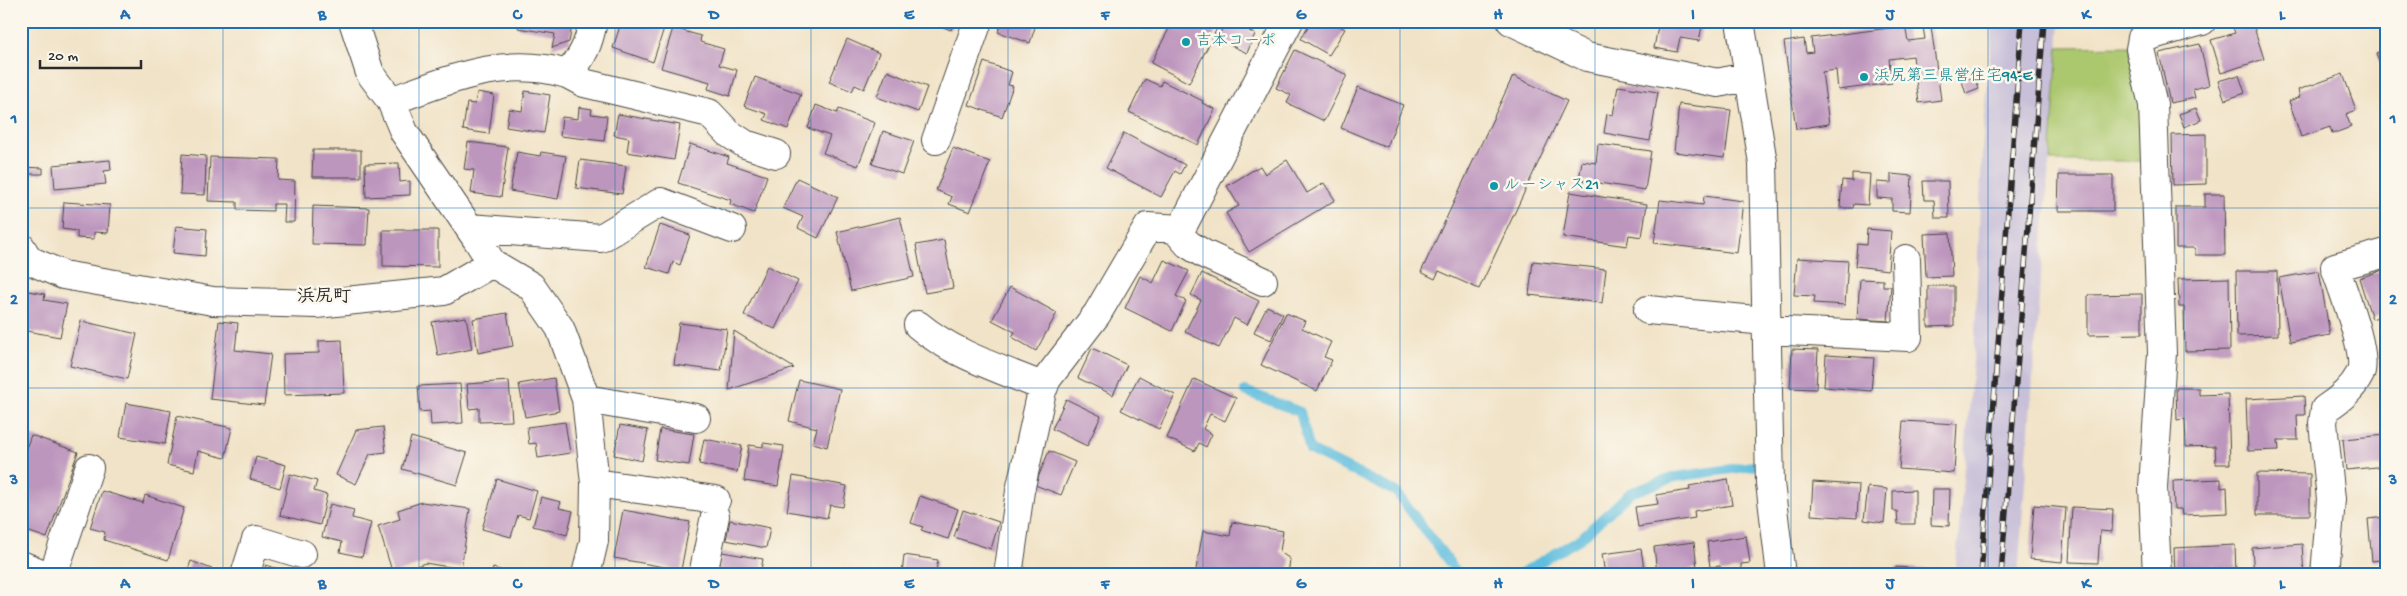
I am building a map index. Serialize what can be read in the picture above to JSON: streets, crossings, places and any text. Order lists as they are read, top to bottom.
{
  "districts": ["浜尻町"],
  "places": ["吉本コーポ", "浜尻第三県営住宅94-E", "ルーシャス21"],
  "scale_bar": "20 m",
  "grid": {
    "columns": [
      "A",
      "B",
      "C",
      "D",
      "E",
      "F",
      "G",
      "H",
      "I",
      "J",
      "K",
      "L"
    ],
    "rows": ["1", "2", "3"]
  }
}
